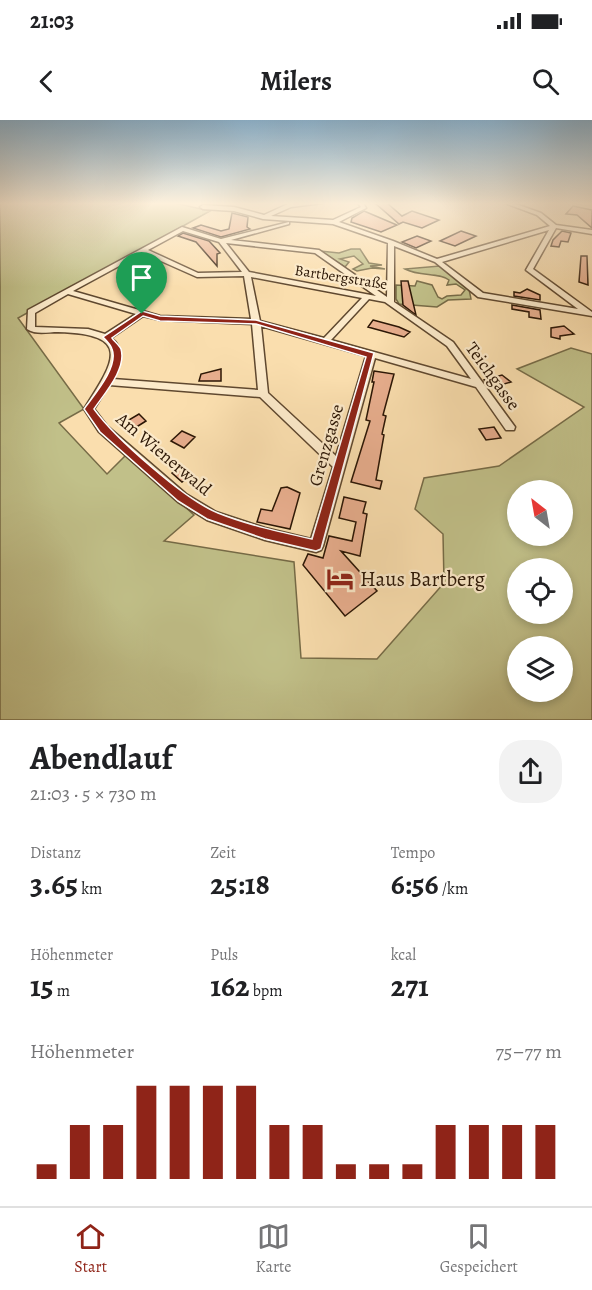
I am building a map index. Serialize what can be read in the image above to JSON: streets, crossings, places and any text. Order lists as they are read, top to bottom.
{
  "streets": {
    "street": [
      "Bartbergstraße",
      "Teichgasse",
      "Grenzgasse",
      "Am Wienerwald"
    ]
  },
  "crossings": [
    ["Bartbergstraße", "Teichgasse"],
    ["Grenzgasse", "Am Wienerwald"]
  ],
  "places": {
    "hotel": ["Haus Bartberg"]
  },
  "north": "top left",
  "page": {
    "status": "21:03",
    "header": "Milers",
    "heading": ["Abendlauf", "21:03 · 5 × 730 m"],
    "stats": [
      ["Distanz", "3.65 km"],
      ["Zeit", "25:18"],
      ["Tempo", "6:56 /km"],
      ["Höhenmeter", "15 m"],
      ["Puls", "162 bpm"],
      ["kcal", "271"]
    ],
    "chart": ["Höhenmeter", "75–77 m"],
    "tabs": ["Start", "Karte", "Gespeichert"]
  }
}
